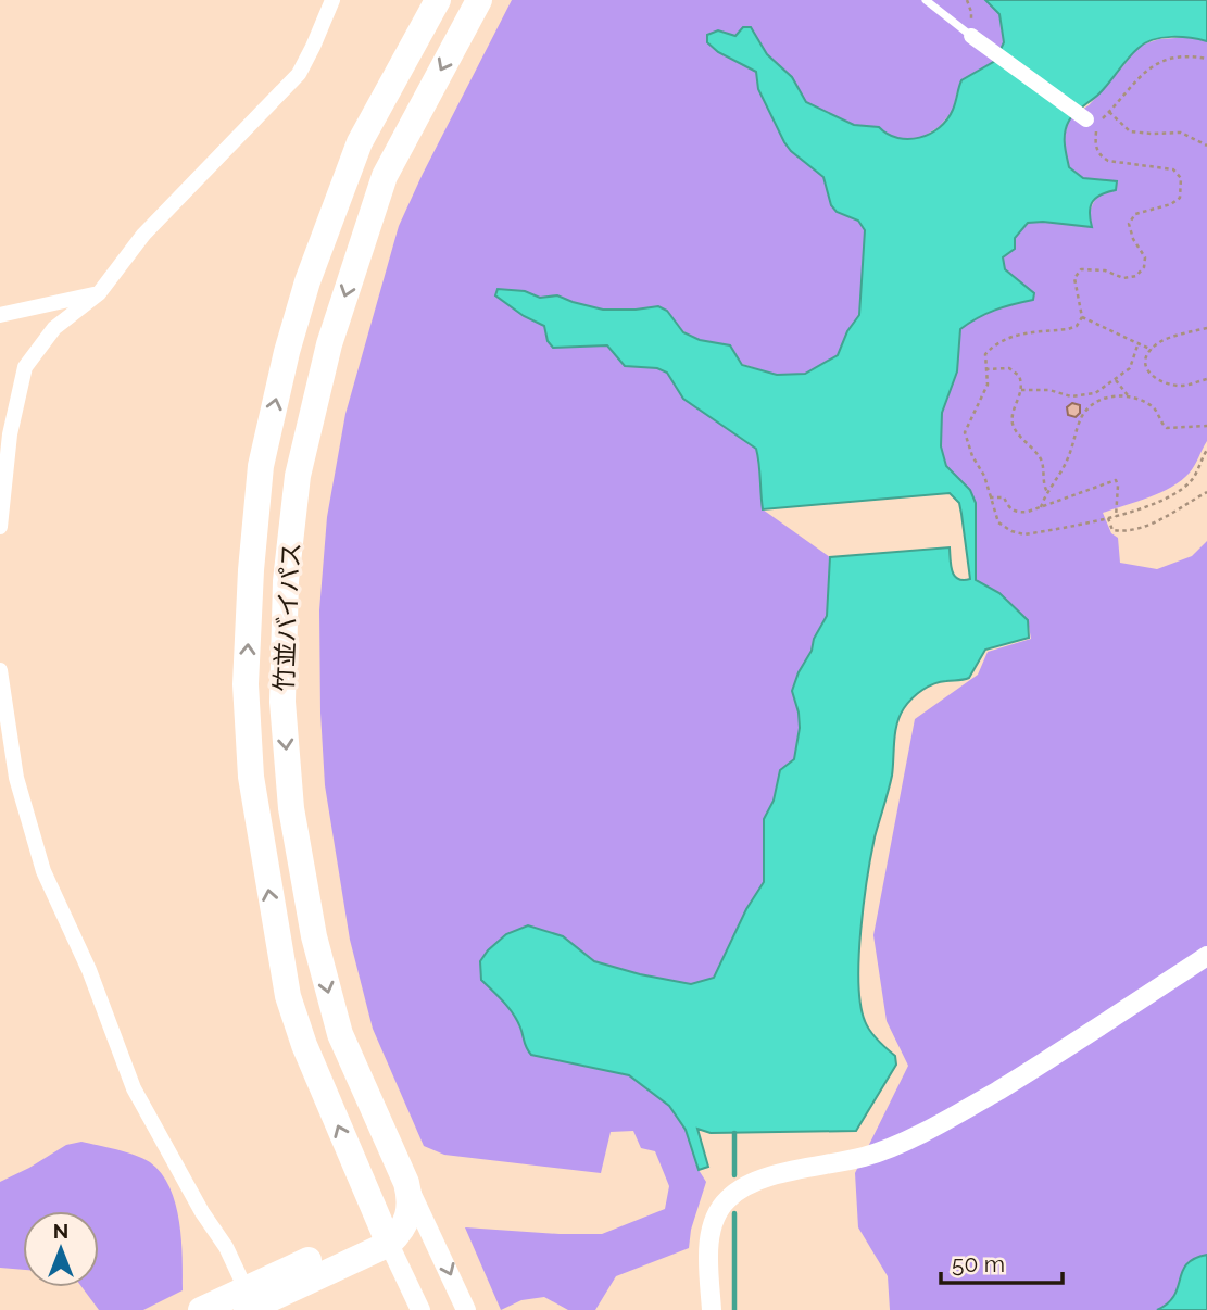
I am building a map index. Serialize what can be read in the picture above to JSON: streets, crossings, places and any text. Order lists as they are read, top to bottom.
{
  "streets": {
    "highway": ["竹並バイパス"]
  },
  "scale_bar": "50 m",
  "north": "top"
}
